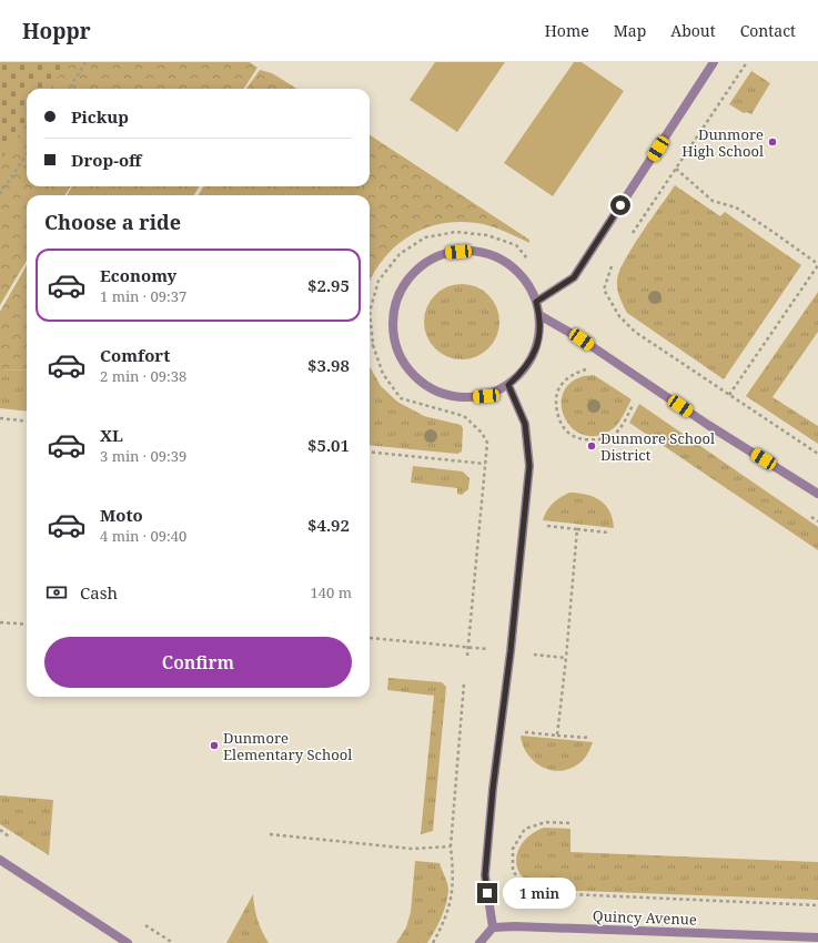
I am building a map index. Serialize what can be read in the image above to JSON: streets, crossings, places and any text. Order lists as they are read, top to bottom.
{
  "streets": {
    "street": ["Quincy Avenue"]
  },
  "places": ["Dunmore High School", "Dunmore School District", "Dunmore Elementary School"],
  "page": {
    "header": "Hoppr",
    "nav": [
      "Home",
      "Map",
      "About",
      "Contact"
    ],
    "banner": ["Pickup", "Drop-off"],
    "heading": "Choose a ride",
    "list": [
      {
        "name": "Economy",
        "note": "1 min · 09:37",
        "value": "$2.95"
      },
      {
        "name": "Comfort",
        "note": "2 min · 09:38",
        "value": "$3.98"
      },
      {
        "name": "XL",
        "note": "3 min · 09:39",
        "value": "$5.01"
      },
      {
        "name": "Moto",
        "note": "4 min · 09:40",
        "value": "$4.92"
      }
    ],
    "pay": ["Cash", "140 m"],
    "buttons": "Confirm",
    "bubble": "1 min"
  }
}
